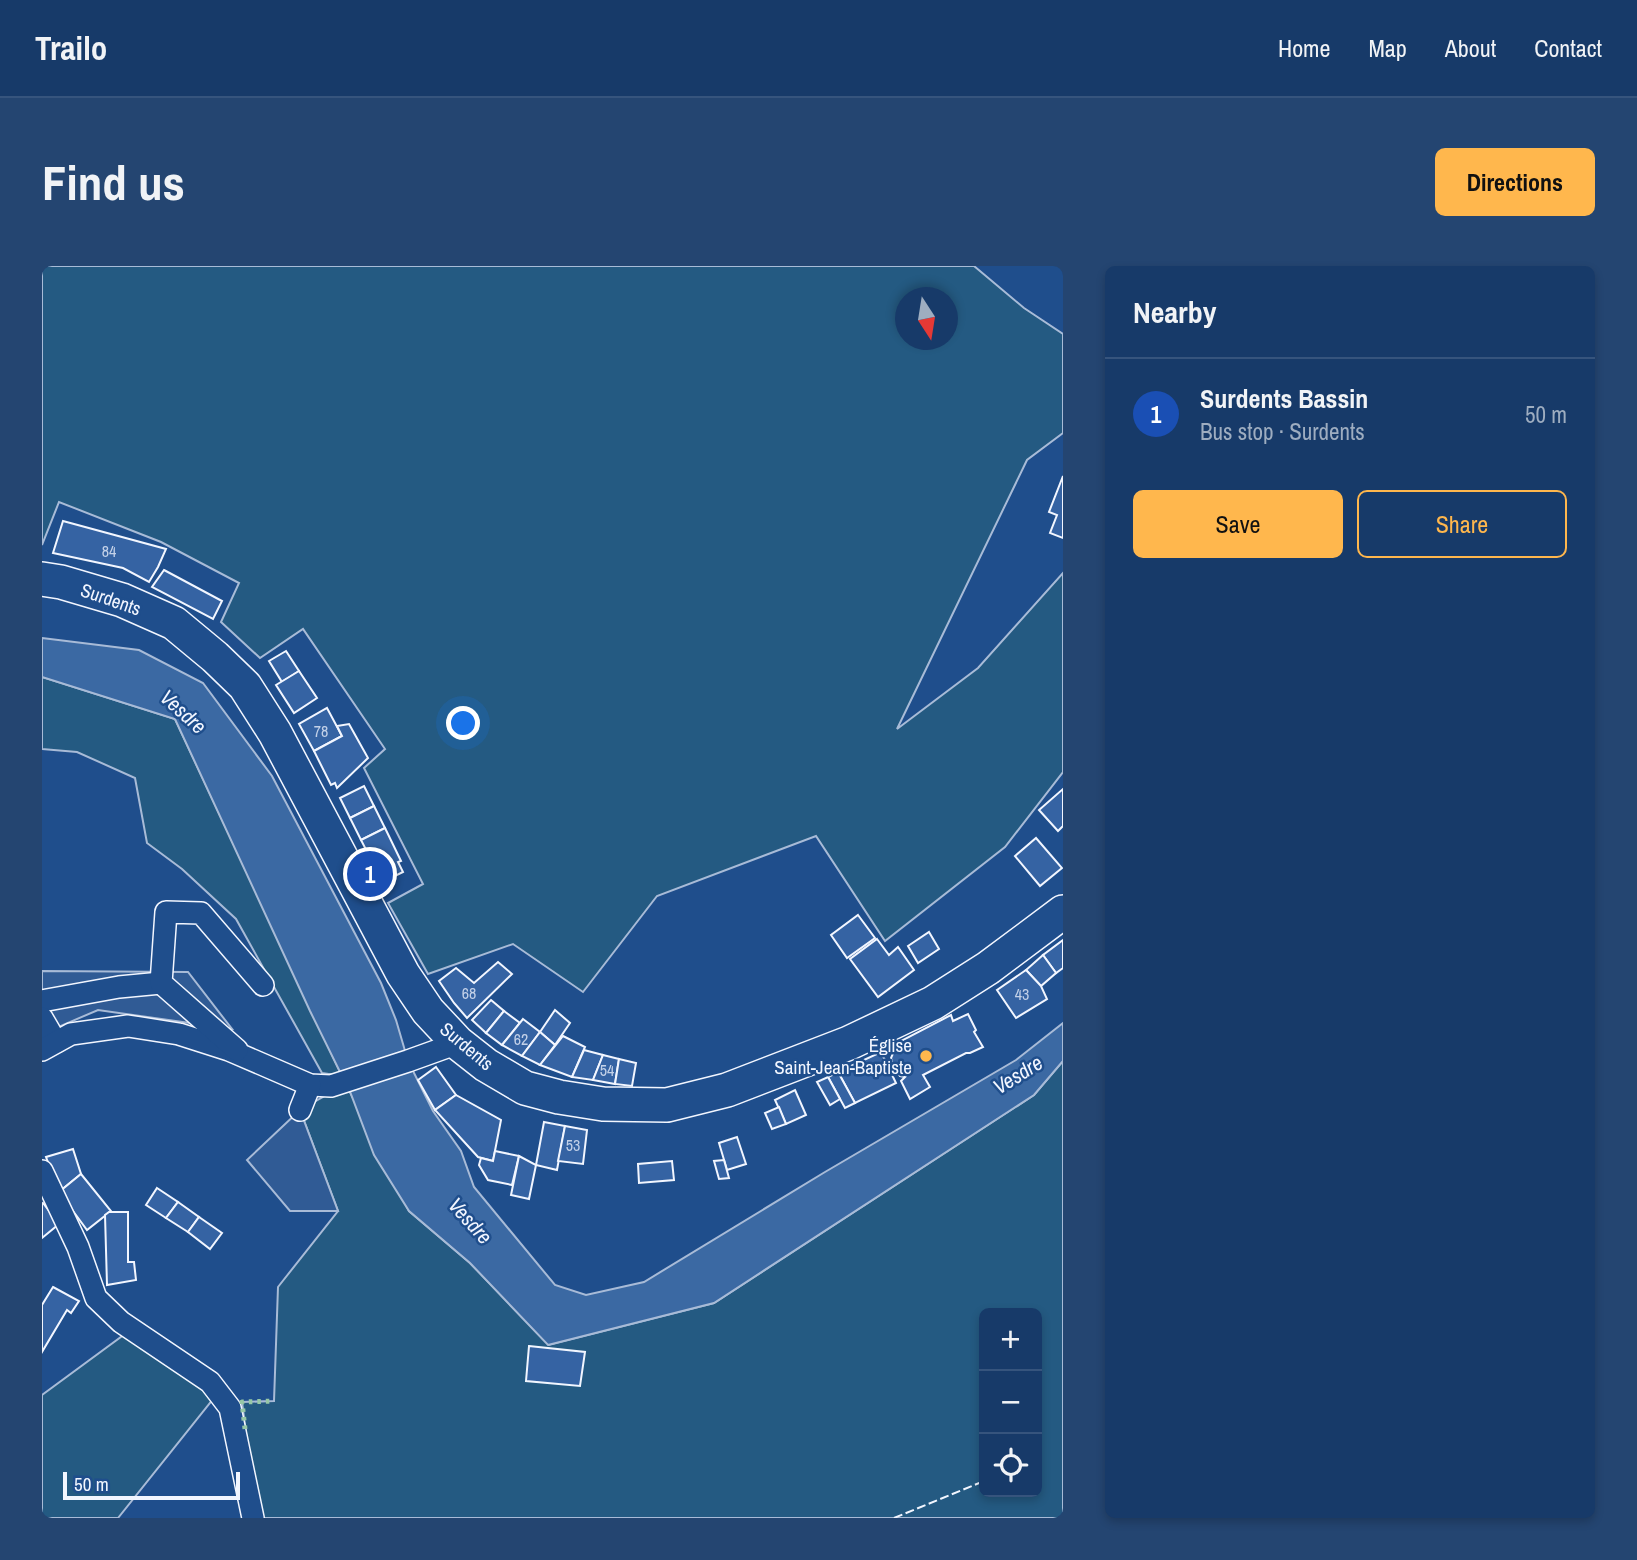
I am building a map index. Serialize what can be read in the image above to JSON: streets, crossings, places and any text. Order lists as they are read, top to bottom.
{
  "streets": {
    "main road": ["Surdents"]
  },
  "water": ["Vesdre"],
  "places": ["Église Saint-Jean-Baptiste"],
  "house_numbers": [
    "84",
    "78",
    "68",
    "43",
    "62",
    "54",
    "53"
  ],
  "scale_bar": "50 m",
  "north": "bottom",
  "page": {
    "header": "Trailo",
    "nav": [
      "Home",
      "Map",
      "About",
      "Contact"
    ],
    "buttons": [
      "Directions",
      ["Save", "Share"]
    ],
    "title": "Find us",
    "heading": "Nearby",
    "list": [
      {
        "mark": "1",
        "name": "Surdents Bassin",
        "note": "Bus stop · Surdents",
        "value": "50 m"
      }
    ],
    "pins": "1",
    "map_buttons": ["+", "−"],
    "scale": "50 m"
  }
}
